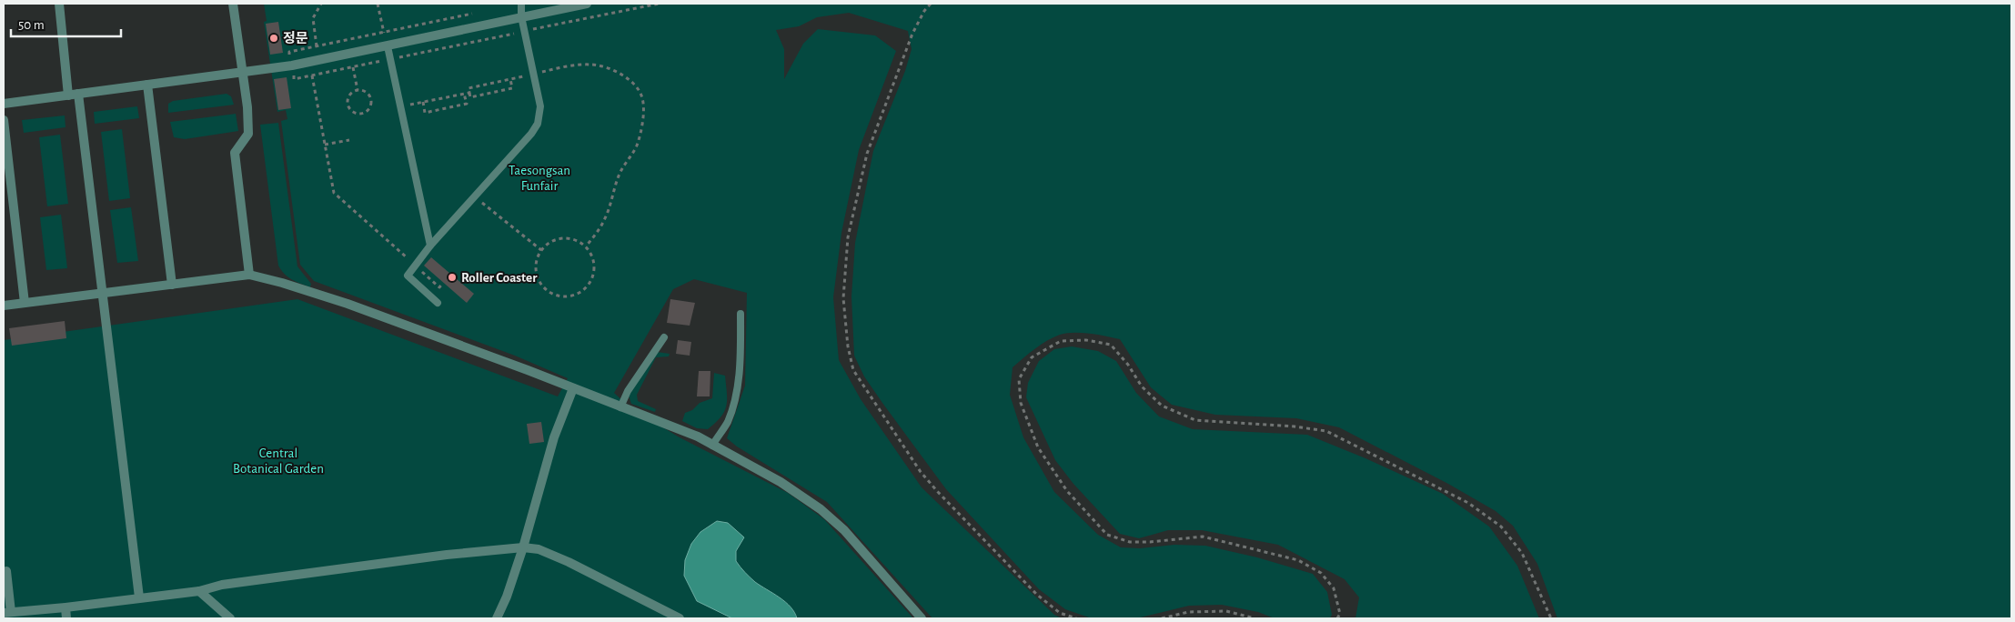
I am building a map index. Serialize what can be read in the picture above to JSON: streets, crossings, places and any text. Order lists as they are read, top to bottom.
{
  "parks": ["Taesongsan Funfair", "Central Botanical Garden"],
  "places": ["정문", "Roller Coaster"],
  "scale_bar": "50 m"
}
